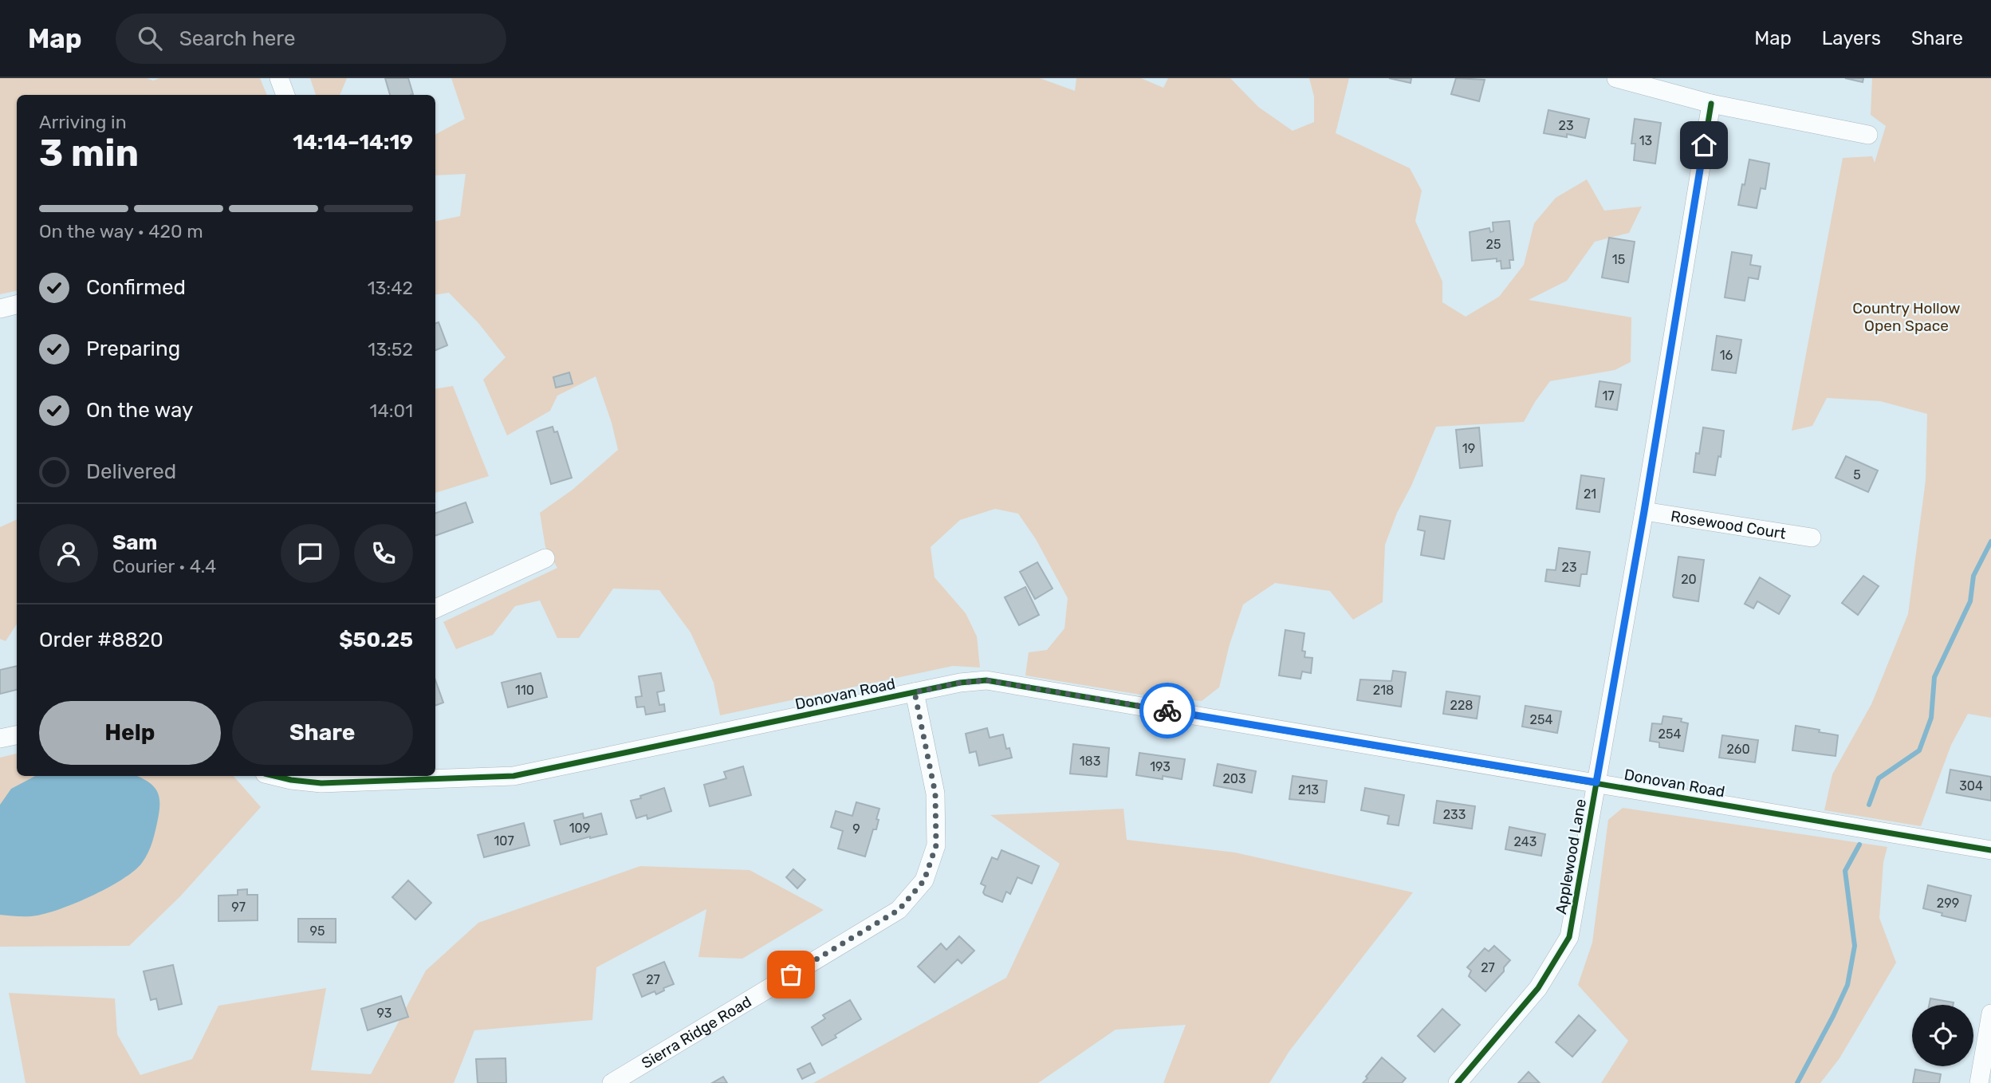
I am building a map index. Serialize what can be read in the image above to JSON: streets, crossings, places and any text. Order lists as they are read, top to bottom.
{
  "streets": {
    "street": [
      "Rosewood Court",
      "Donovan Road",
      "Applewood Lane",
      "Sierra Ridge Road"
    ]
  },
  "crossings": [
    ["Rosewood Court", "Applewood Lane"],
    ["Donovan Road", "Applewood Lane"],
    ["Donovan Road", "Sierra Ridge Road"]
  ],
  "parks": ["Country Hollow Open Space"],
  "house_numbers": [
    "23",
    "13",
    "25",
    "15",
    "16",
    "17",
    "19",
    "5",
    "21",
    "23",
    "20",
    "110",
    "218",
    "228",
    "254",
    "254",
    "260",
    "183",
    "193",
    "203",
    "304",
    "213",
    "233",
    "109",
    "9",
    "107",
    "243",
    "299",
    "97",
    "95",
    "27",
    "27",
    "93"
  ],
  "page": {
    "header": "Map",
    "search": "Search here",
    "nav": ["Map", "Layers", "Share"],
    "heading": ["3 min", "Arriving in", "14:14–14:19"],
    "panel": [
      "Sam",
      "Courier · 4.4",
      "Order #8820",
      "$50.25"
    ],
    "bar": "On the way · 420 m",
    "list": [
      ["Confirmed", "13:42"],
      ["Preparing", "13:52"],
      ["On the way", "14:01"],
      "Delivered"
    ],
    "buttons": ["Help", "Share"]
  }
}
